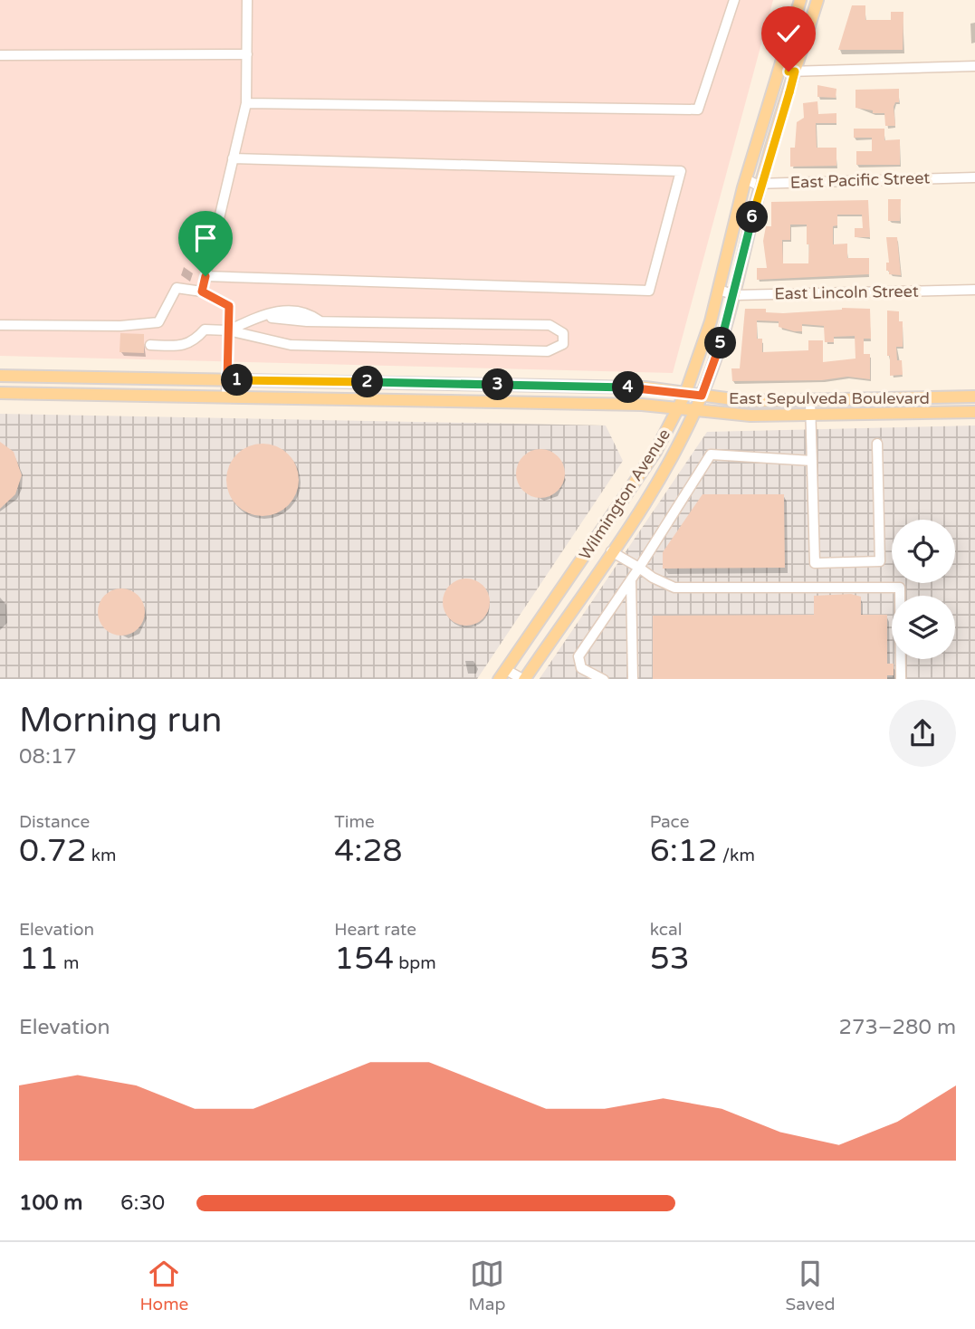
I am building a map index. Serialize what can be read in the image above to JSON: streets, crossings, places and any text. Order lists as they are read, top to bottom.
{
  "streets": {
    "main road": ["East Sepulveda Boulevard", "Wilmington Avenue"],
    "street": ["East Pacific Street", "East Lincoln Street"]
  },
  "crossings": [
    ["East Pacific Street", "Wilmington Avenue"],
    ["East Lincoln Street", "Wilmington Avenue"],
    ["East Sepulveda Boulevard", "Wilmington Avenue"]
  ],
  "page": {
    "pins": [
      "6",
      "5",
      "1",
      "2",
      "3",
      "4"
    ],
    "heading": ["Morning run", "08:17"],
    "stats": [
      ["Distance", "0.72 km"],
      ["Time", "4:28"],
      ["Pace", "6:12 /km"],
      ["Elevation", "11 m"],
      ["Heart rate", "154 bpm"],
      ["kcal", "53"]
    ],
    "chart": ["Elevation", "273–280 m"],
    "list": [
      {
        "name": "100 m",
        "note": "6:30"
      }
    ],
    "tabs": ["Home", "Map", "Saved"]
  }
}
